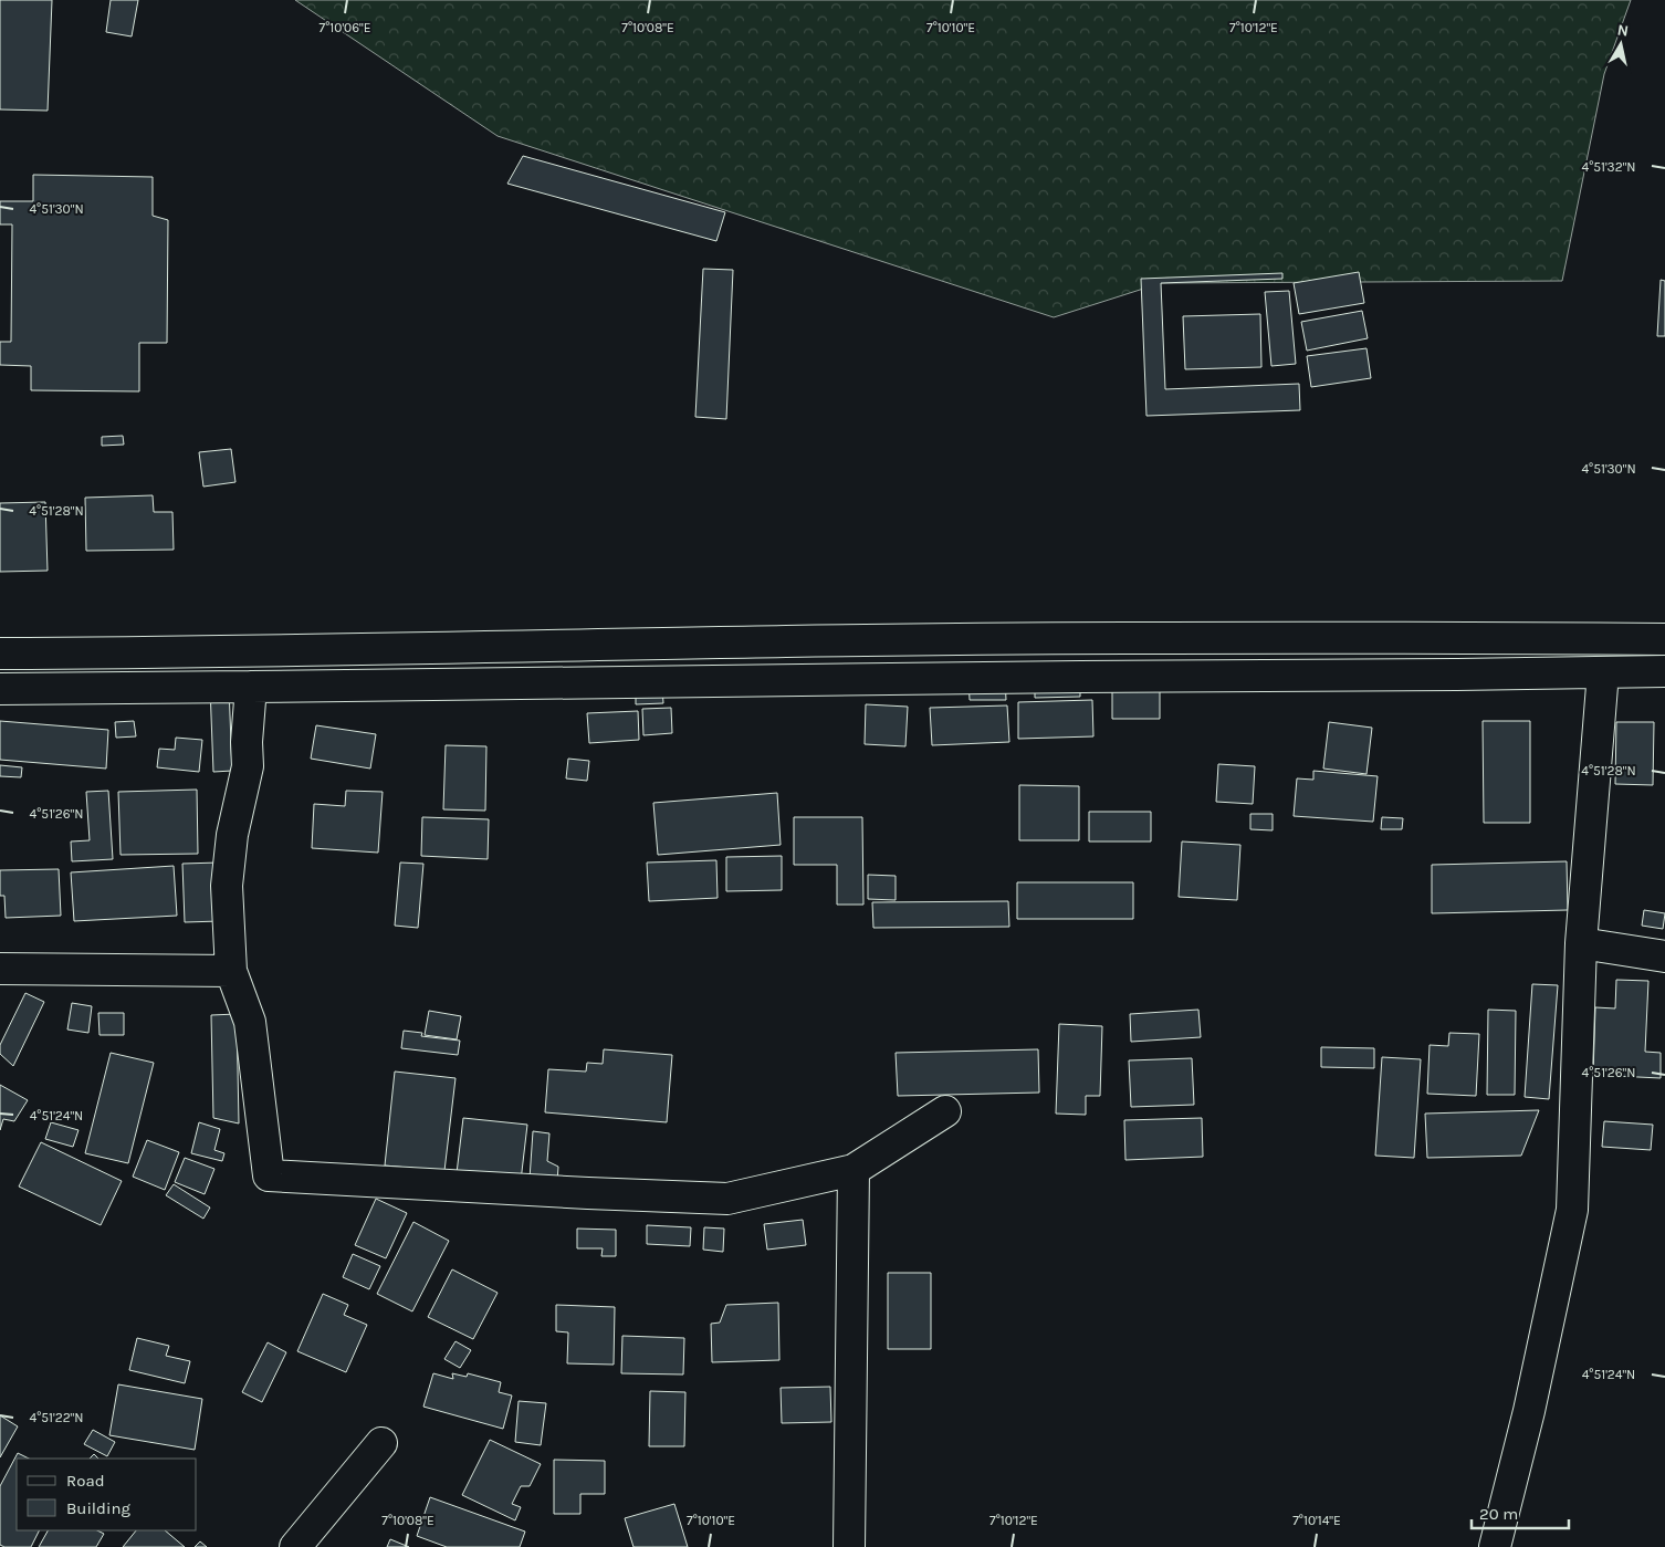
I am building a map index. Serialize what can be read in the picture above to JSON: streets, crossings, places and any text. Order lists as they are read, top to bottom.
{
  "legend": ["Road", "Building"],
  "scale_bar": "20 m",
  "north": "top",
  "coordinates": [
    "7°10'06\"E",
    "7°10'08\"E",
    "7°10'10\"E",
    "7°10'12\"E",
    "4°51'32\"N",
    "4°51'30\"N",
    "4°51'28\"N",
    "4°51'26\"N",
    "4°51'24\"N",
    "4°51'22\"N",
    "7°10'14\"E"
  ]
}
